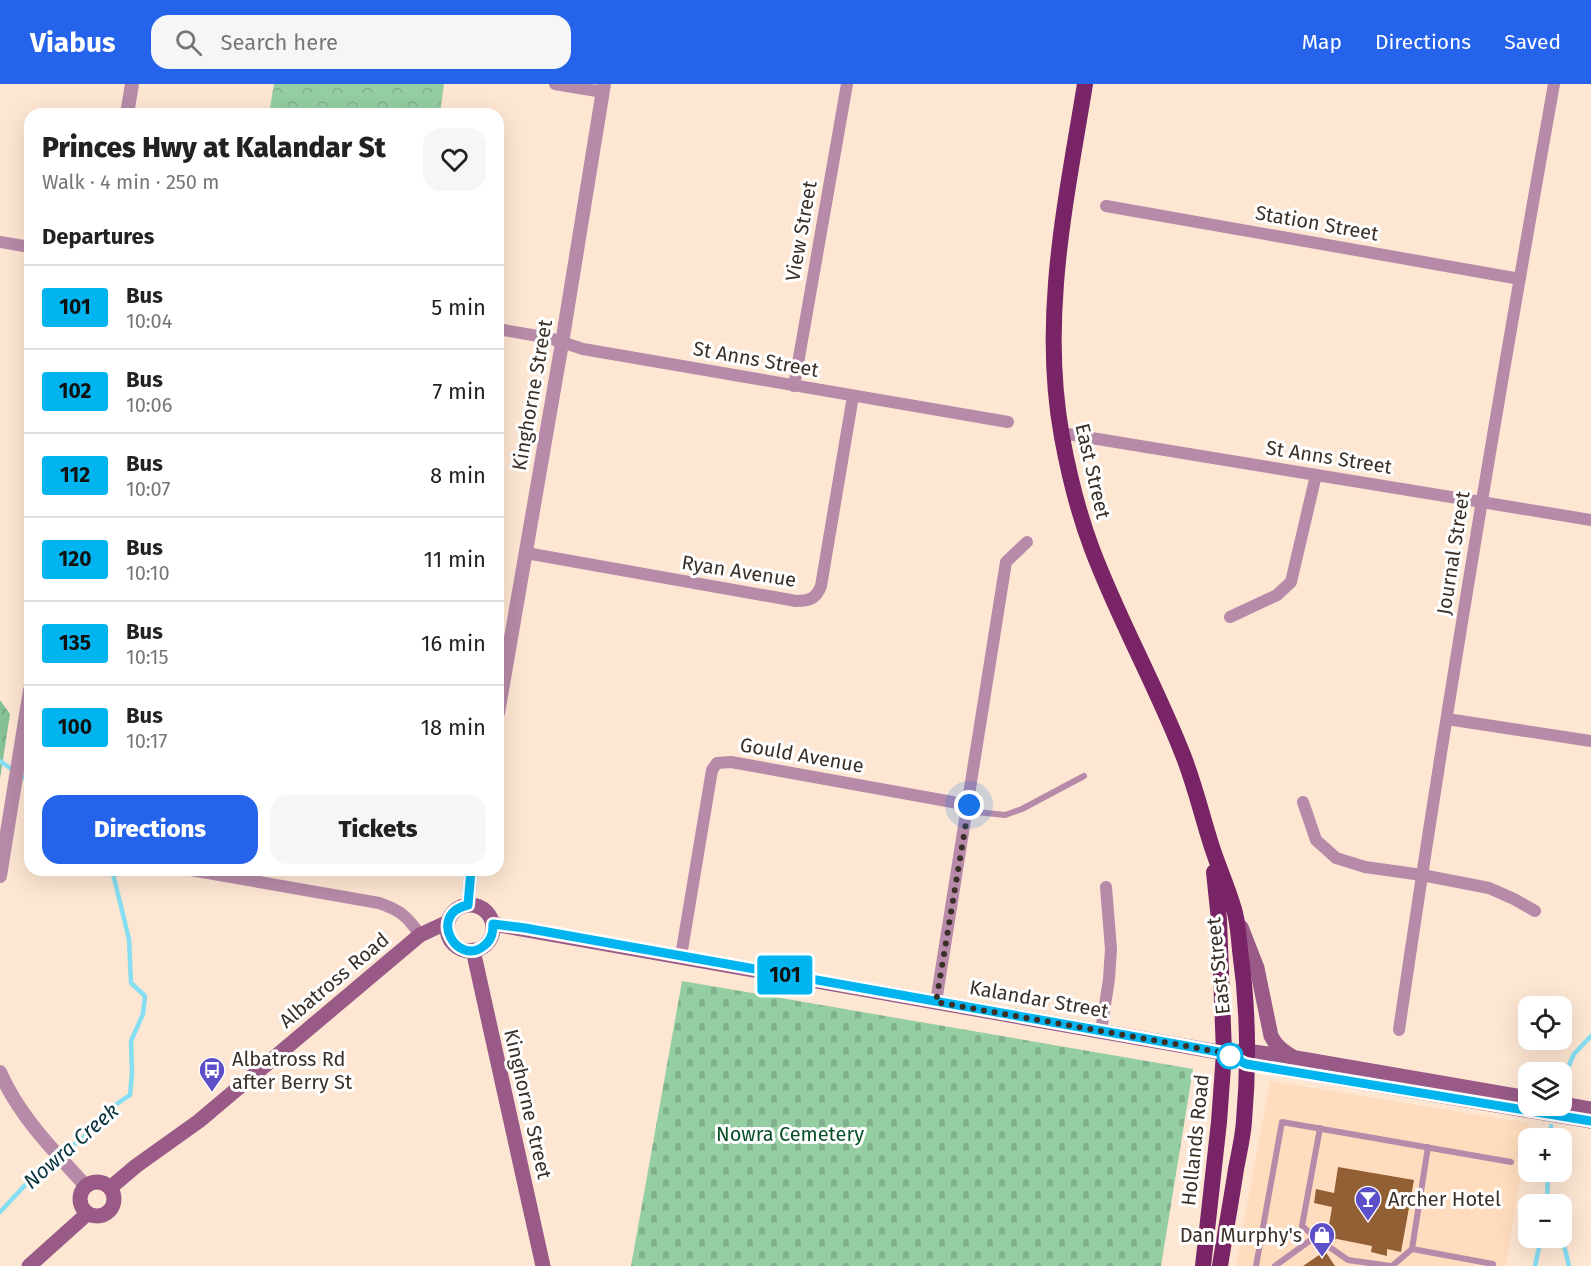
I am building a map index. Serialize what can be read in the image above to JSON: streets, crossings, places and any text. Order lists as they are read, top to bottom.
{
  "streets": {
    "highway": ["East Street", "Hollands Road"],
    "main road": ["Kinghorne Street", "Albatross Road", "Kalandar Street"],
    "street": [
      "Station Street",
      "View Street",
      "St Anns Street",
      "Journal Street",
      "Ryan Avenue",
      "Gould Avenue"
    ]
  },
  "crossings": [
    ["Station Street", "Journal Street"],
    ["View Street", "St Anns Street"],
    ["St Anns Street", "Kinghorne Street"],
    ["St Anns Street", "East Street"],
    ["St Anns Street", "Journal Street"],
    ["St Anns Street", "Ryan Avenue"],
    ["Kinghorne Street", "Ryan Avenue"],
    ["Kinghorne Street", "Albatross Road"],
    ["Kinghorne Street", "Kalandar Street"],
    ["East Street", "Kalandar Street"],
    ["East Street", "Hollands Road"],
    ["Gould Avenue", "Kalandar Street"],
    ["Albatross Road", "Kalandar Street"],
    ["Kalandar Street", "Hollands Road"]
  ],
  "water": ["Nowra Creek"],
  "parks": ["Nowra Cemetery"],
  "places": {
    "bus stop": ["Albatross Rd after Berry St"],
    "bar": ["Archer Hotel"],
    "shop": ["Dan Murphy's"]
  },
  "lines": ["bus line 101"],
  "page": {
    "header": "Viabus",
    "search": "Search here",
    "nav": ["Map", "Directions", "Saved"],
    "on_map": "101",
    "heading": [
      ["Princes Hwy at Kalandar St", "Walk · 4 min · 250 m"],
      "Departures"
    ],
    "list": [
      {
        "mark": "101",
        "name": "Bus",
        "note": "10:04",
        "value": "5 min"
      },
      {
        "mark": "102",
        "name": "Bus",
        "note": "10:06",
        "value": "7 min"
      },
      {
        "mark": "112",
        "name": "Bus",
        "note": "10:07",
        "value": "8 min"
      },
      {
        "mark": "120",
        "name": "Bus",
        "note": "10:10",
        "value": "11 min"
      },
      {
        "mark": "135",
        "name": "Bus",
        "note": "10:15",
        "value": "16 min"
      },
      {
        "mark": "100",
        "name": "Bus",
        "note": "10:17",
        "value": "18 min"
      }
    ],
    "buttons": ["Directions", "Tickets"],
    "map_buttons": ["+", "−"]
  }
}
